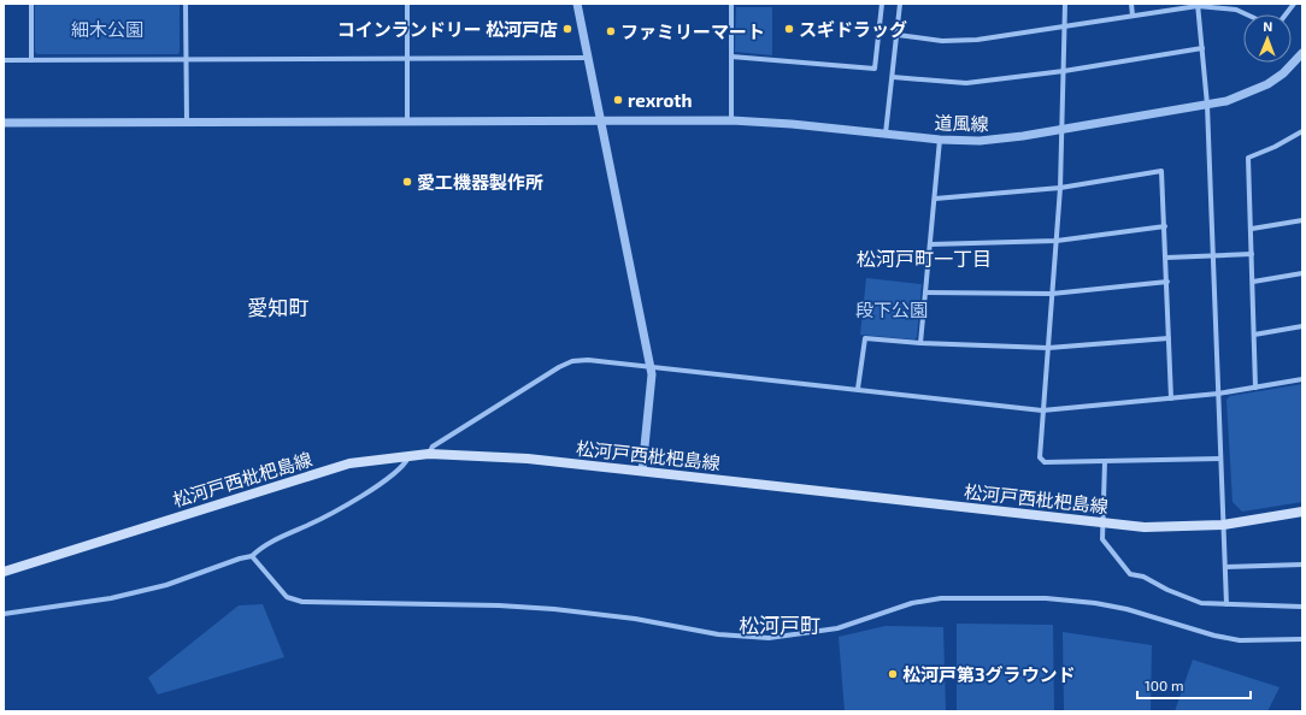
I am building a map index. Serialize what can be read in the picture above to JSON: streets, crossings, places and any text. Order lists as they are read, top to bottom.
{
  "streets": {
    "main road": ["松河戸西枇杷島線"],
    "street": ["道風線"]
  },
  "districts": ["松河戸町一丁目", "愛知町", "松河戸町"],
  "parks": ["細木公園", "段下公園"],
  "places": [
    "コインランドリー 松河戸店",
    "スギドラッグ",
    "ファミリーマート",
    "rexroth",
    "愛工機器製作所",
    "松河戸第3グラウンド"
  ],
  "scale_bar": "100 m",
  "north": "top"
}
